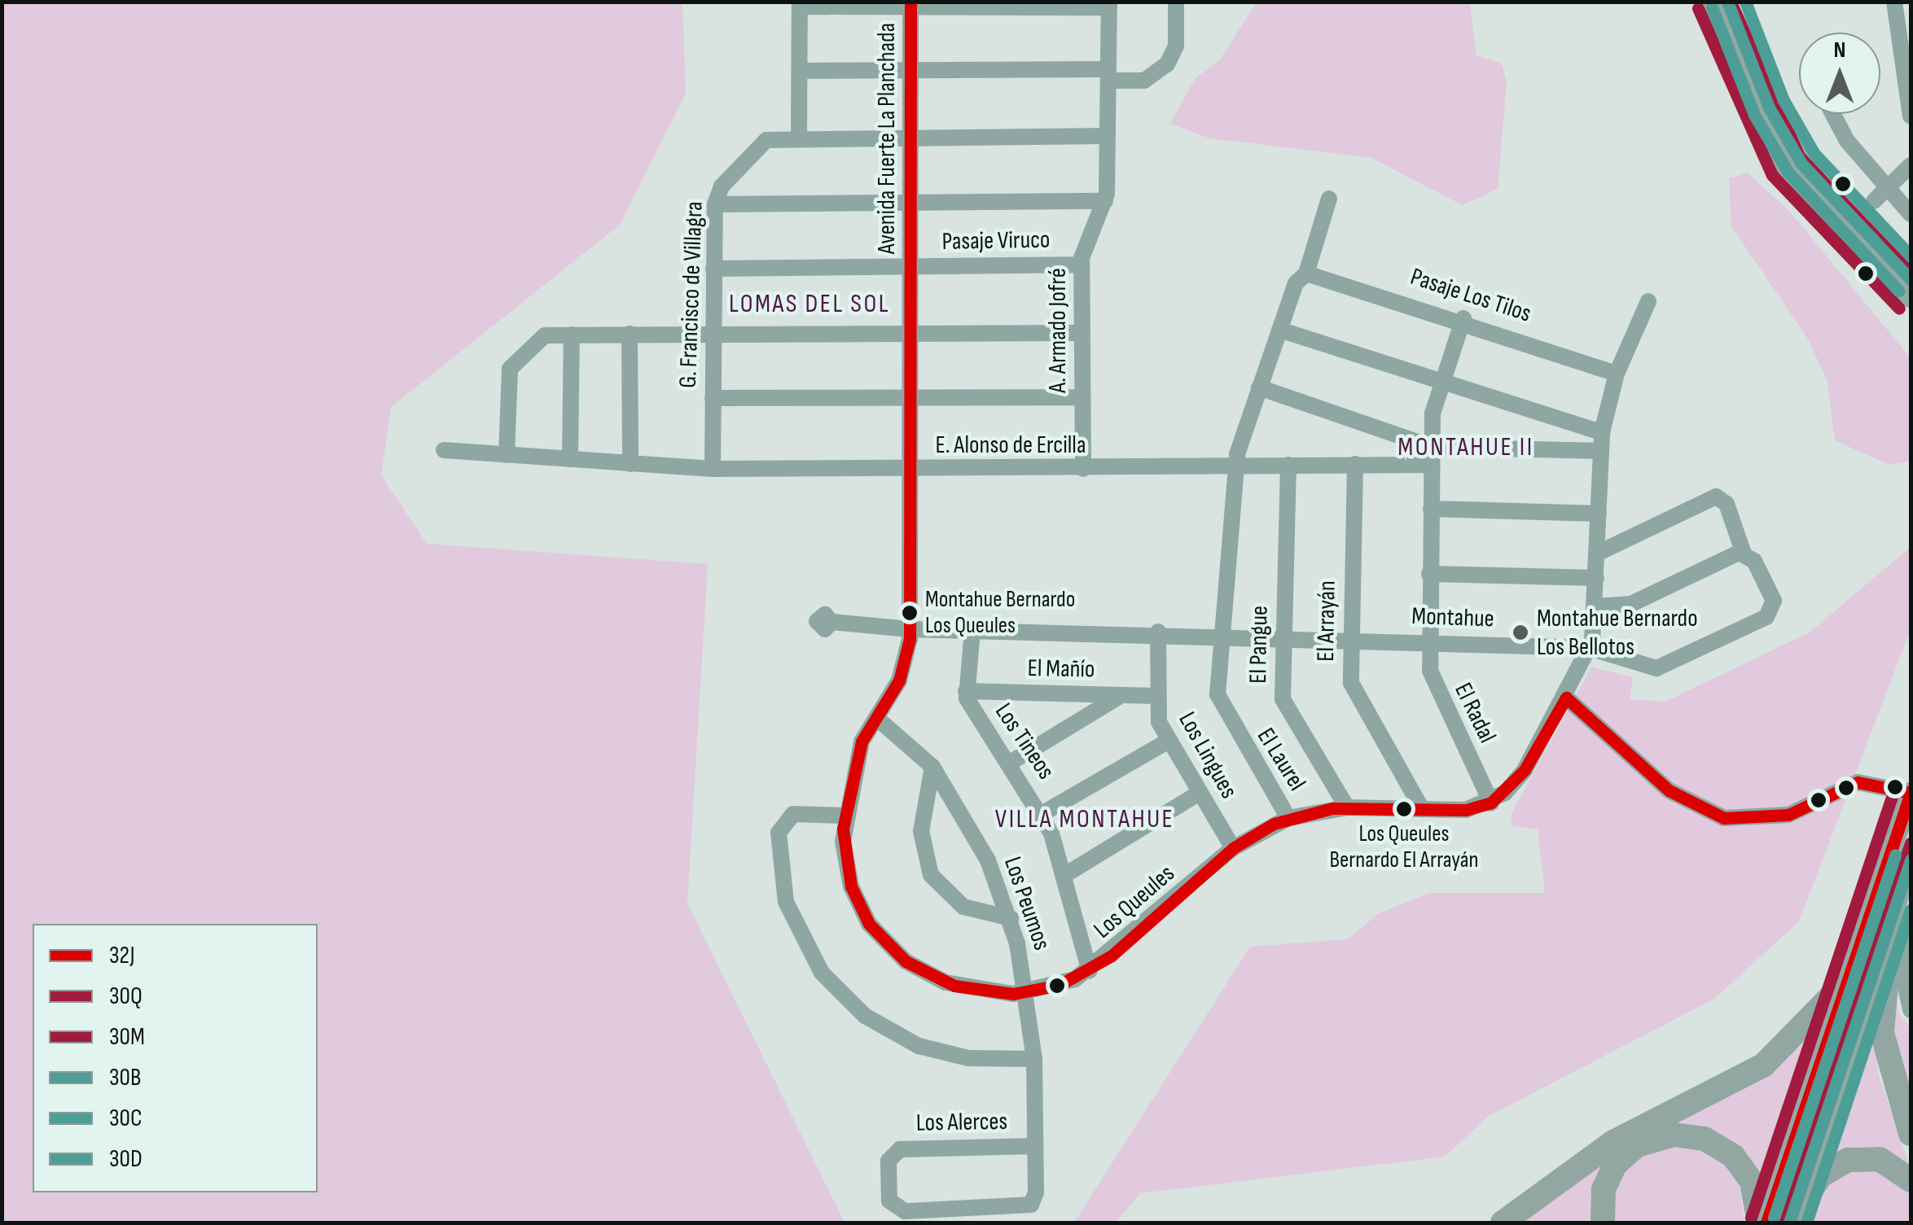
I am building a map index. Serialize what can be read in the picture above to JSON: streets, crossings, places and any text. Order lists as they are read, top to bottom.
{
  "streets": {
    "street": [
      "Avenida Fuerte La Planchada",
      "Pasaje Viruco",
      "G. Francisco de Villagra",
      "Pasaje Los Tilos",
      "A. Armado Jofré",
      "E. Alonso de Ercilla",
      "Montahue",
      "El Arrayán",
      "El Pangue",
      "El Mañío",
      "El Radal",
      "Los Tineos",
      "Los Lingues",
      "El Laurel",
      "Los Queules",
      "Los Peumos",
      "Los Alerces"
    ]
  },
  "crossings": [
    ["Avenida Fuerte La Planchada", "Pasaje Viruco"],
    ["Avenida Fuerte La Planchada", "G. Francisco de Villagra"],
    ["Avenida Fuerte La Planchada", "E. Alonso de Ercilla"],
    ["Avenida Fuerte La Planchada", "Los Queules"],
    ["Pasaje Viruco", "G. Francisco de Villagra"],
    ["Pasaje Viruco", "A. Armado Jofré"],
    ["G. Francisco de Villagra", "A. Armado Jofré"],
    ["G. Francisco de Villagra", "E. Alonso de Ercilla"],
    ["Pasaje Los Tilos", "El Radal"],
    ["Pasaje Los Tilos", "El Laurel"],
    ["A. Armado Jofré", "E. Alonso de Ercilla"],
    ["E. Alonso de Ercilla", "El Arrayán"],
    ["E. Alonso de Ercilla", "El Pangue"],
    ["E. Alonso de Ercilla", "El Radal"],
    ["E. Alonso de Ercilla", "El Laurel"],
    ["E. Alonso de Ercilla", "Los Queules"],
    ["Montahue", "El Arrayán"],
    ["Montahue", "El Pangue"],
    ["Montahue", "El Radal"],
    ["Montahue", "Los Tineos"],
    ["Montahue", "Los Lingues"],
    ["Montahue", "El Laurel"],
    ["Montahue", "Los Queules"],
    ["El Arrayán", "Los Queules"],
    ["El Pangue", "Los Queules"],
    ["El Mañío", "Los Tineos"],
    ["El Mañío", "Los Lingues"],
    ["El Radal", "Los Queules"],
    ["Los Tineos", "Los Queules"],
    ["Los Lingues", "Los Queules"],
    ["El Laurel", "Los Queules"],
    ["Los Queules", "Los Peumos"],
    ["Los Peumos", "Los Alerces"]
  ],
  "districts": ["LOMAS DEL SOL", "MONTAHUE II", "VILLA MONTAHUE"],
  "places": ["Montahue Bernardo Los Queules", "Montahue Bernardo Los Bellotos", "Los Queules Bernardo El Arrayán"],
  "lines": [
    "transit line 32J",
    "transit line 30M",
    "transit line 30B",
    "transit line 30D",
    "transit line 30C",
    "transit line 30Q"
  ],
  "legend": [
    "32J",
    "30Q",
    "30M",
    "30B",
    "30C",
    "30D"
  ],
  "north": "top"
}
